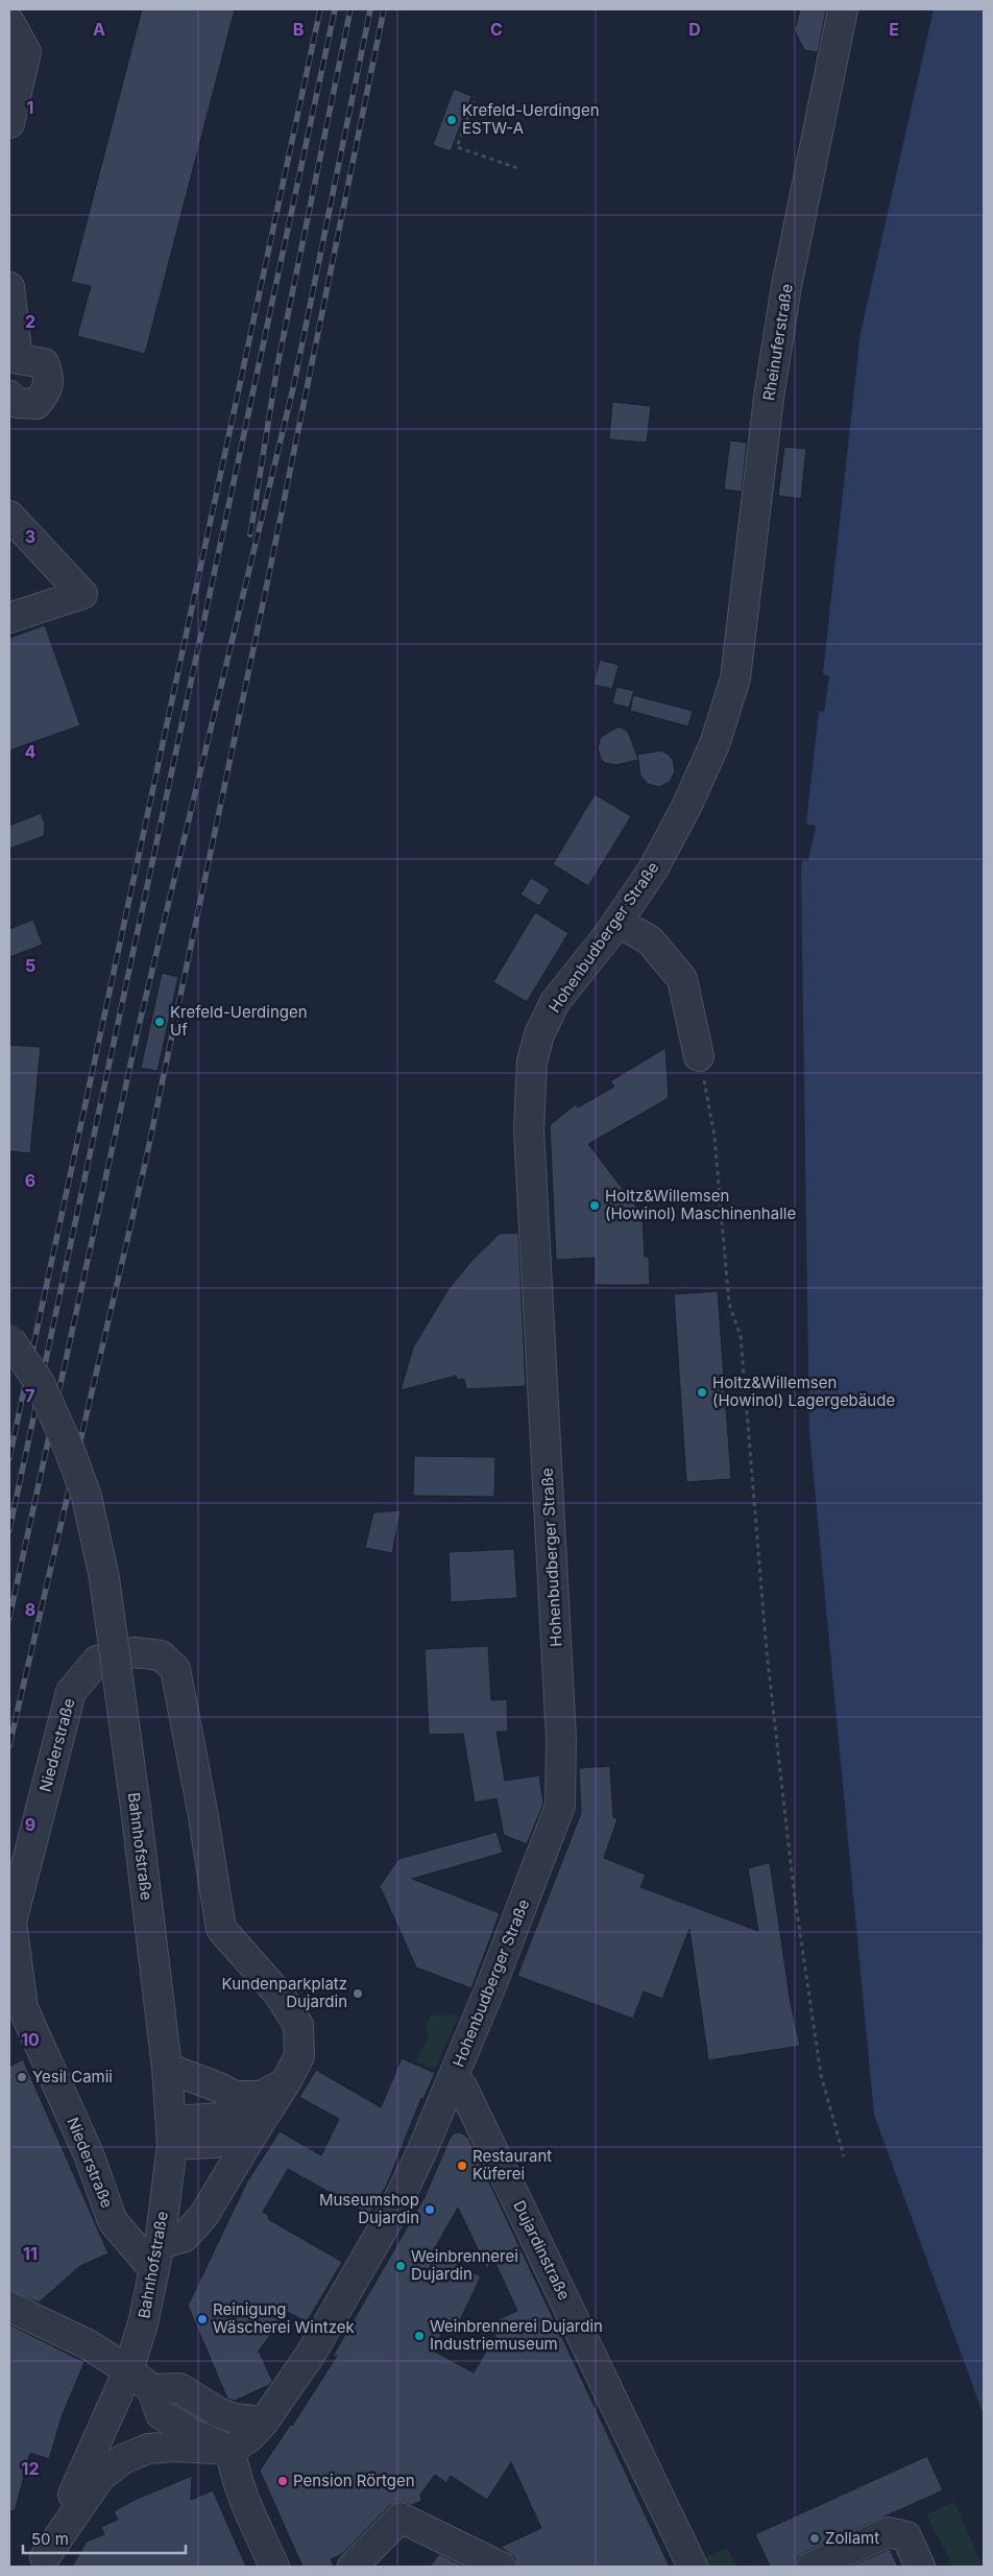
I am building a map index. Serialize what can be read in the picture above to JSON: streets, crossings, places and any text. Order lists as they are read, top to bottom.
{
  "streets": {
    "street": [
      "Rheinuferstraße",
      "Hohenbudberger Straße",
      "Niederstraße",
      "Bahnhofstraße",
      "Dujardinstraße"
    ]
  },
  "crossings": [
    ["Rheinuferstraße", "Hohenbudberger Straße"],
    ["Hohenbudberger Straße", "Dujardinstraße"],
    ["Niederstraße", "Bahnhofstraße"]
  ],
  "places": [
    "Krefeld-Uerdingen ESTW-A",
    "Krefeld-Uerdingen Uf",
    "Holtz&Willemsen (Howinol) Maschinenhalle",
    "Holtz&Willemsen (Howinol) Lagergebäude",
    "Kundenparkplatz Dujardin",
    "Yesil Camii",
    "Restaurant Küferei",
    "Museumshop Dujardin",
    "Weinbrennerei Dujardin",
    "Reinigung Wäscherei Wintzek",
    "Weinbrennerei Dujardin Industriemuseum",
    "Pension Rörtgen",
    "Zollamt"
  ],
  "scale_bar": "50 m",
  "grid": {
    "columns": [
      "A",
      "B",
      "C",
      "D",
      "E"
    ],
    "rows": [
      "1",
      "2",
      "3",
      "4",
      "5",
      "6",
      "7",
      "8",
      "9",
      "10",
      "11",
      "12"
    ]
  }
}
